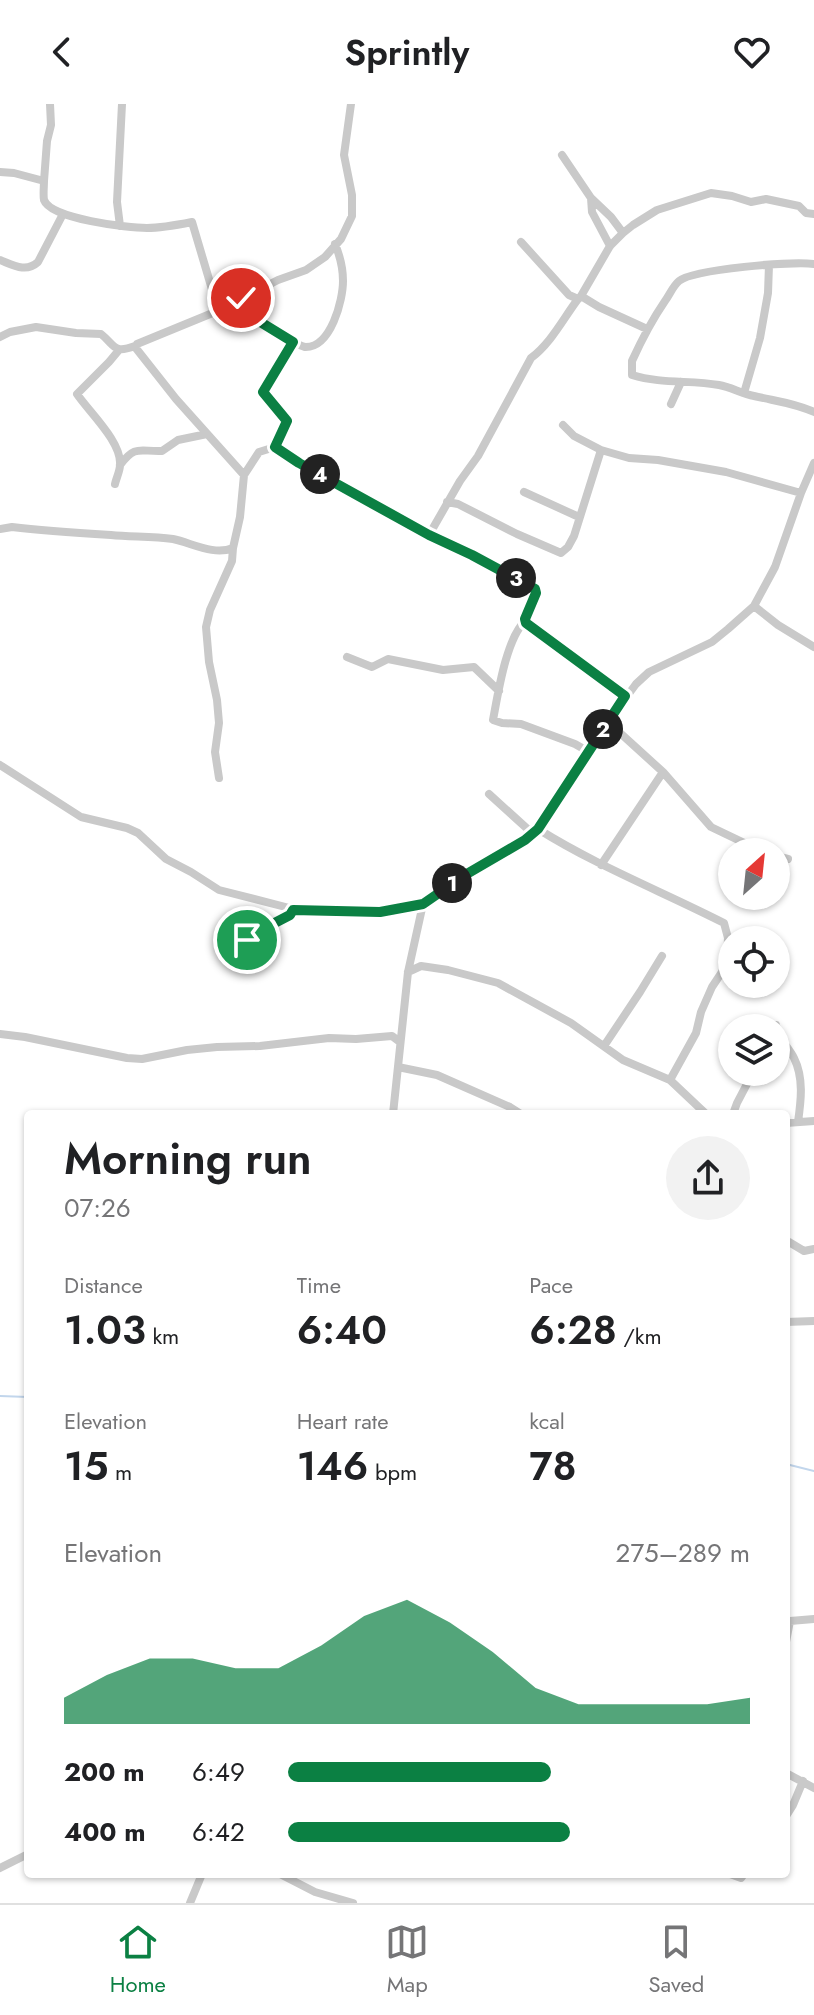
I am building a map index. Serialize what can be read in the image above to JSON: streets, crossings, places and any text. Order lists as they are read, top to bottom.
{
  "north": "top right",
  "page": {
    "header": "Sprintly",
    "pins": [
      "4",
      "3",
      "2",
      "1"
    ],
    "heading": ["Morning run", "07:26"],
    "stats": [
      ["Distance", "1.03 km"],
      ["Time", "6:40"],
      ["Pace", "6:28 /km"],
      ["Elevation", "15 m"],
      ["Heart rate", "146 bpm"],
      ["kcal", "78"]
    ],
    "chart": ["Elevation", "275–289 m"],
    "list": [
      {
        "name": "200 m",
        "note": "6:49"
      },
      {
        "name": "400 m",
        "note": "6:42"
      }
    ],
    "tabs": ["Home", "Map", "Saved"]
  }
}
